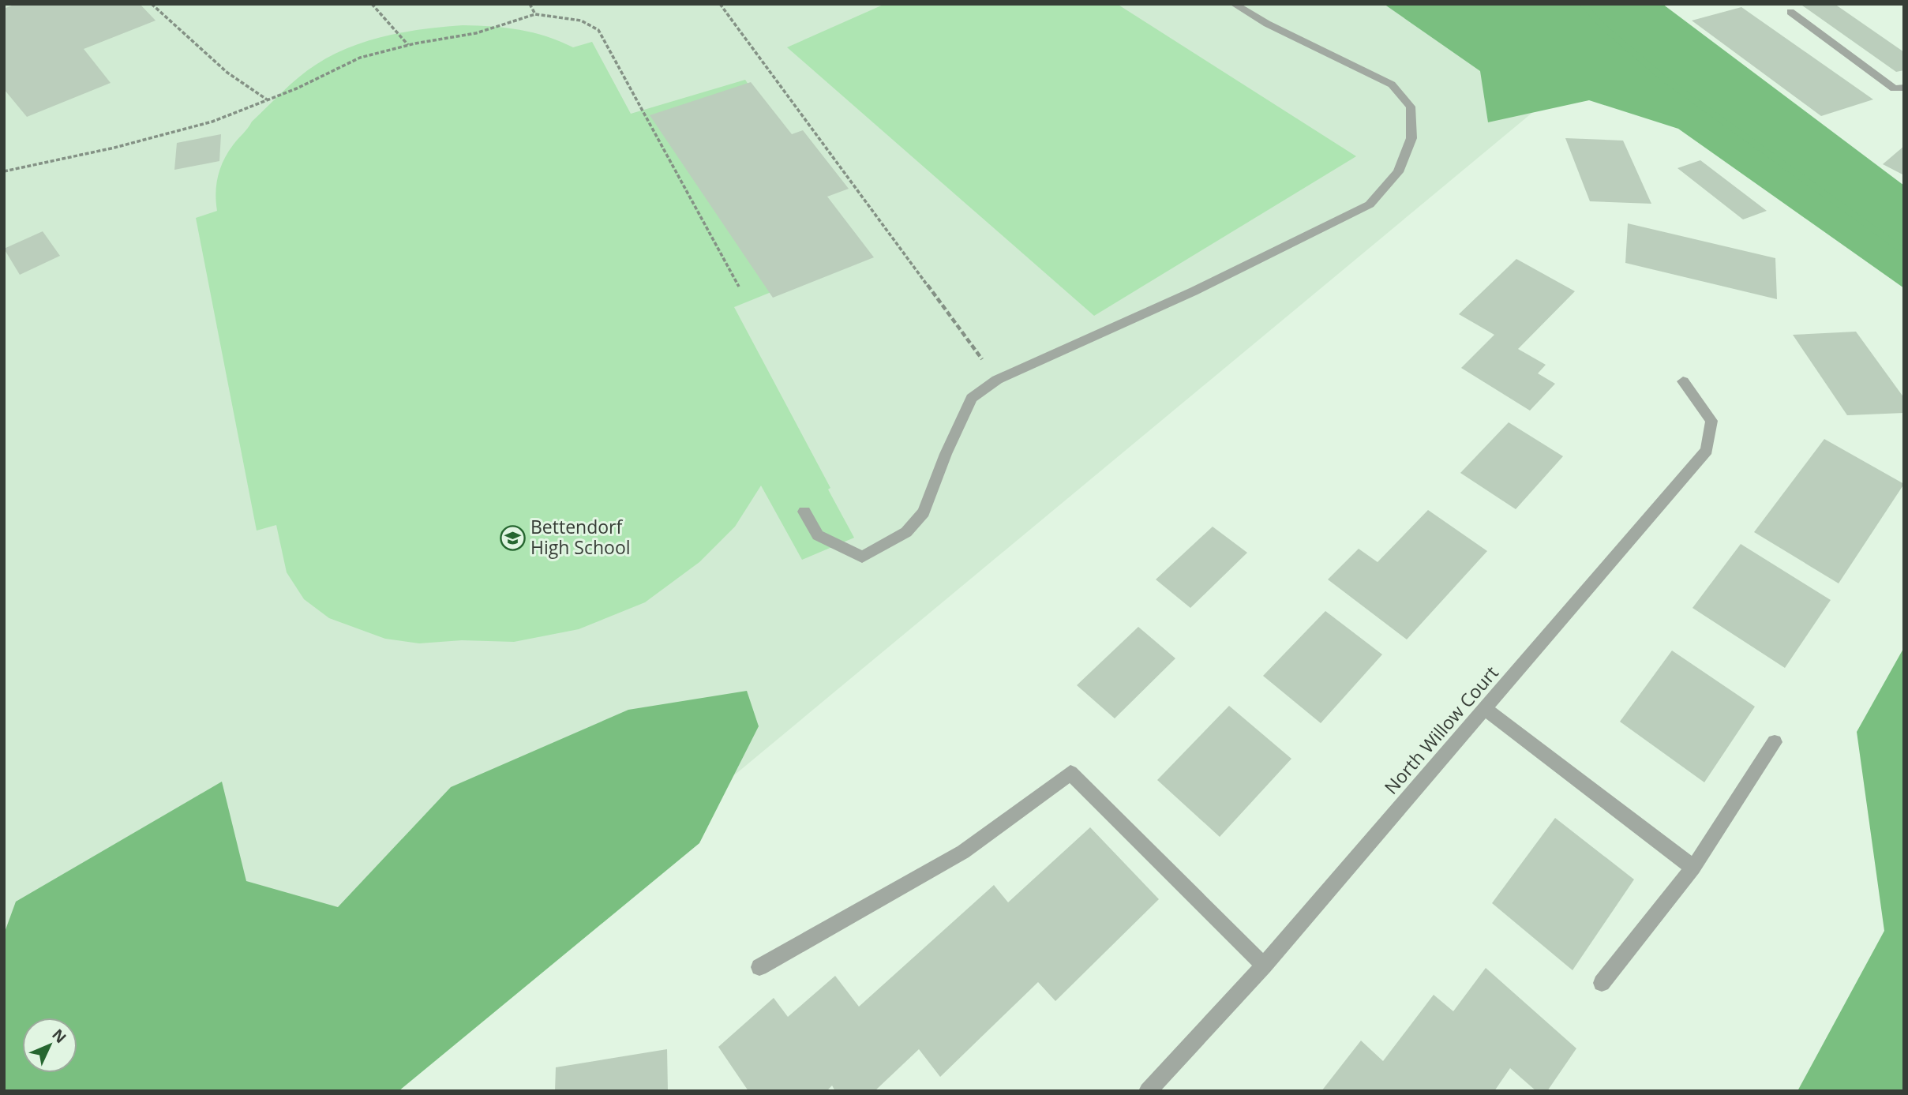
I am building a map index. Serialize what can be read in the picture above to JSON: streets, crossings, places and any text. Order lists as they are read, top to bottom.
{
  "streets": {
    "street": ["North Willow Court"]
  },
  "places": {
    "school or university": ["Bettendorf High School"]
  },
  "north": "top right"
}
